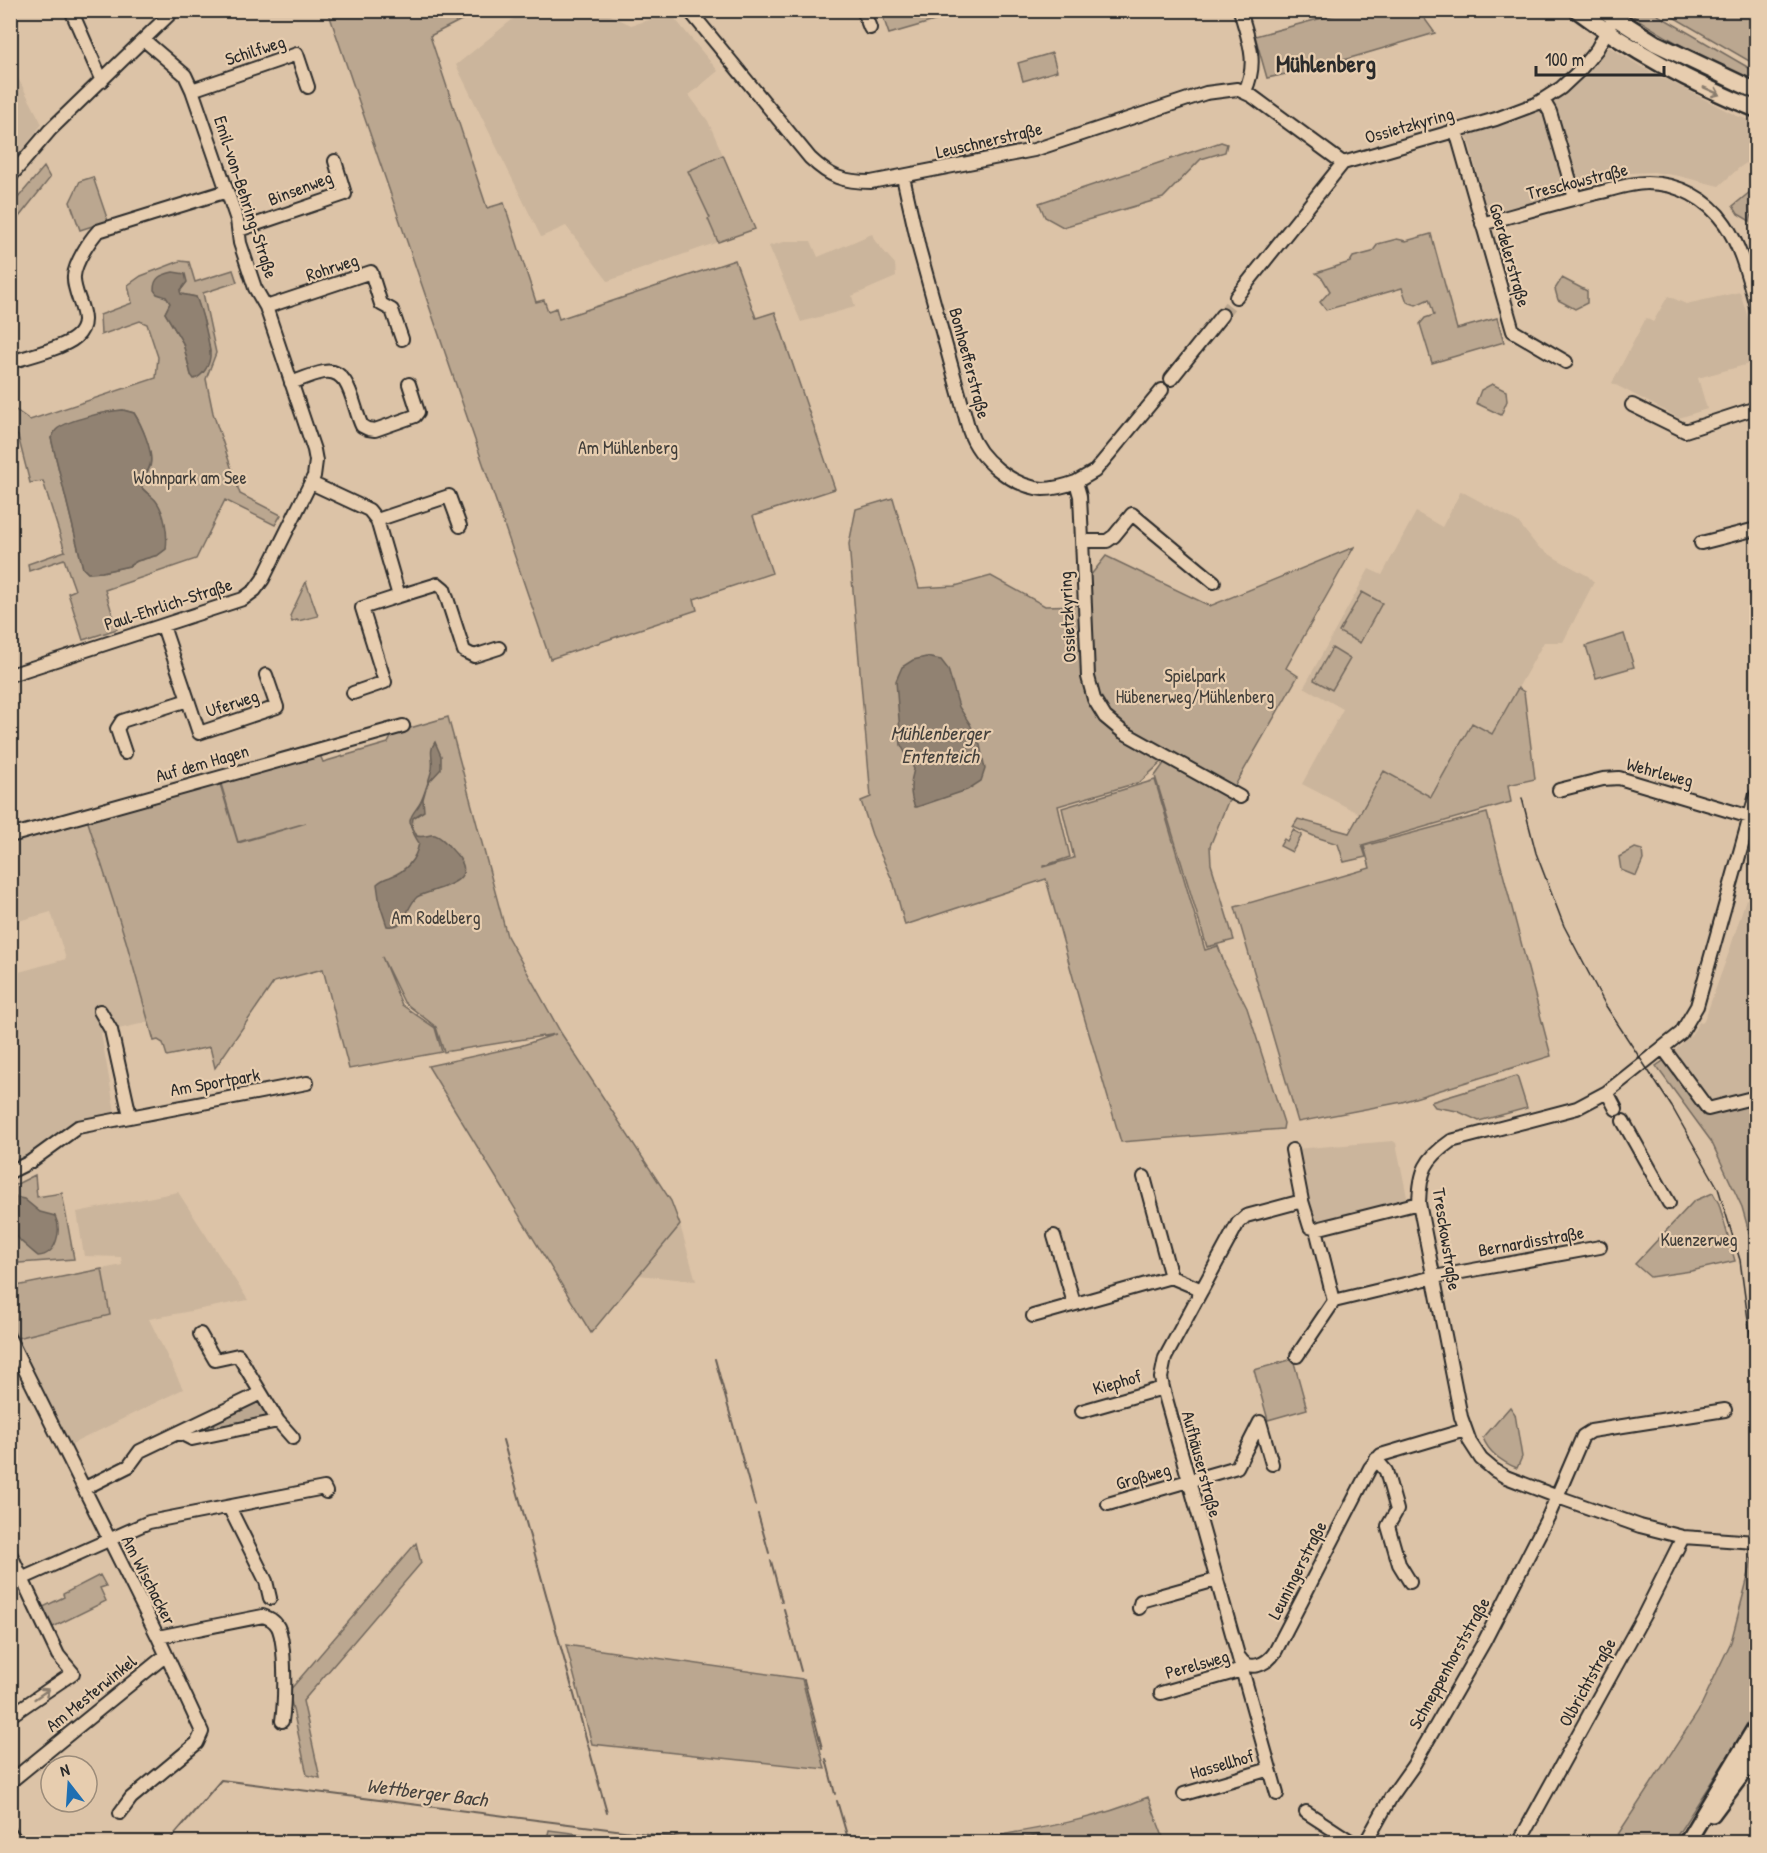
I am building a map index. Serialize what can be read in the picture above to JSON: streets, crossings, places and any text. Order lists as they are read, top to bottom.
{
  "streets": {
    "street": [
      "Schilfweg",
      "Ossietzkyring",
      "Leuschnerstraße",
      "Tresckowstraße",
      "Binsenweg",
      "Emil-von-Behring-Straße",
      "Goerdelerstraße",
      "Rohrweg",
      "Bonhoefferstraße",
      "Paul-Ehrlich-Straße",
      "Uferweg",
      "Auf dem Hagen",
      "Wehrleweg",
      "Am Sportpark",
      "Bernardisstraße",
      "Kiephof",
      "Aufhäuserstraße",
      "Großweg",
      "Leuningerstraße",
      "Am Wischacker",
      "Schneppenhorststraße",
      "Perelsweg",
      "Olbrichtstraße",
      "Am Mesterwinkel",
      "Hassellhof"
    ]
  },
  "crossings": [
    ["Schilfweg", "Emil-von-Behring-Straße"],
    ["Ossietzkyring", "Goerdelerstraße"],
    ["Ossietzkyring", "Bonhoefferstraße"],
    ["Leuschnerstraße", "Bonhoefferstraße"],
    ["Tresckowstraße", "Goerdelerstraße"],
    ["Tresckowstraße", "Wehrleweg"],
    ["Tresckowstraße", "Bernardisstraße"],
    ["Tresckowstraße", "Schneppenhorststraße"],
    ["Tresckowstraße", "Olbrichtstraße"],
    ["Binsenweg", "Emil-von-Behring-Straße"],
    ["Emil-von-Behring-Straße", "Rohrweg"],
    ["Emil-von-Behring-Straße", "Paul-Ehrlich-Straße"],
    ["Paul-Ehrlich-Straße", "Uferweg"],
    ["Kiephof", "Aufhäuserstraße"],
    ["Aufhäuserstraße", "Großweg"],
    ["Aufhäuserstraße", "Leuningerstraße"],
    ["Aufhäuserstraße", "Perelsweg"],
    ["Aufhäuserstraße", "Hassellhof"],
    ["Am Wischacker", "Am Mesterwinkel"]
  ],
  "districts": ["Mühlenberg"],
  "water": ["Mühlenberger Ententeich", "Wettberger Bach"],
  "parks": [
    "Am Mühlenberg",
    "Wohnpark am See",
    "Spielpark Hübenerweg/Mühlenberg",
    "Am Rodelberg",
    "Kuenzerweg"
  ],
  "scale_bar": "100 m",
  "north": "top"
}
